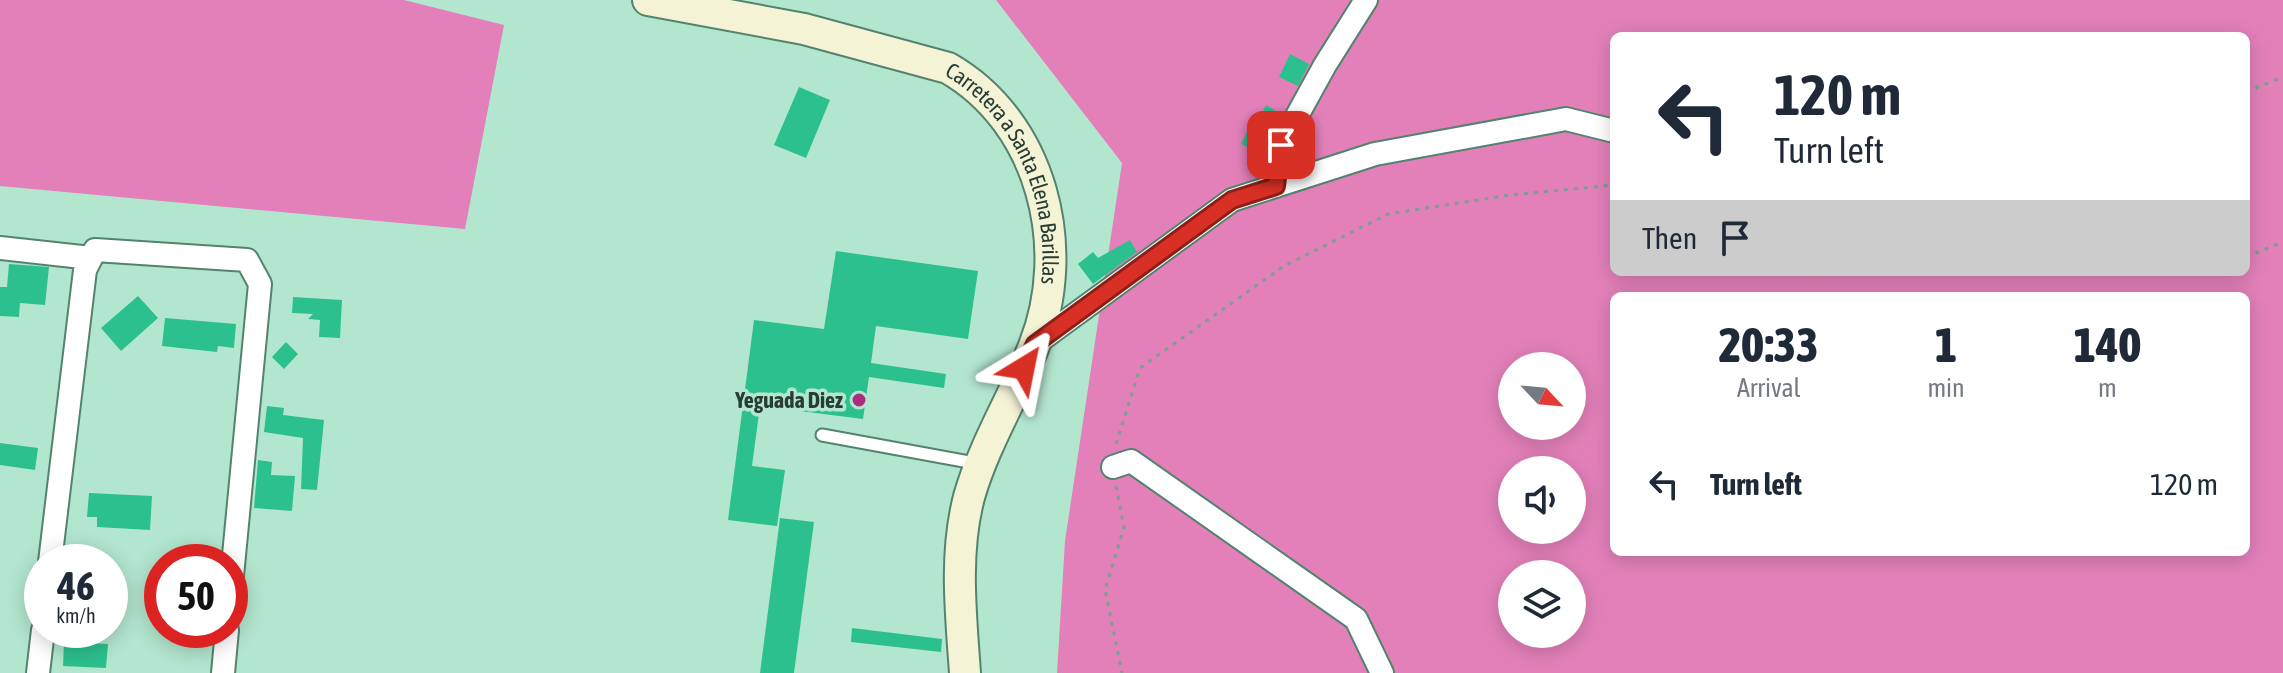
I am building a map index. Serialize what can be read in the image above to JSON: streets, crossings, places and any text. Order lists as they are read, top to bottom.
{
  "streets": {
    "main road": ["Carretera a Santa Elena Barillas"]
  },
  "places": ["Yeguada Diez"],
  "north": "bottom right",
  "page": {
    "turn": ["120 m", "Turn left"],
    "then": "Then",
    "eta": [
      "20:33",
      "Arrival",
      "1",
      "min",
      "140",
      "m"
    ],
    "list": [
      {
        "name": "Turn left",
        "value": "120 m"
      }
    ],
    "speed": "46 km/h",
    "limit": "50"
  }
}
